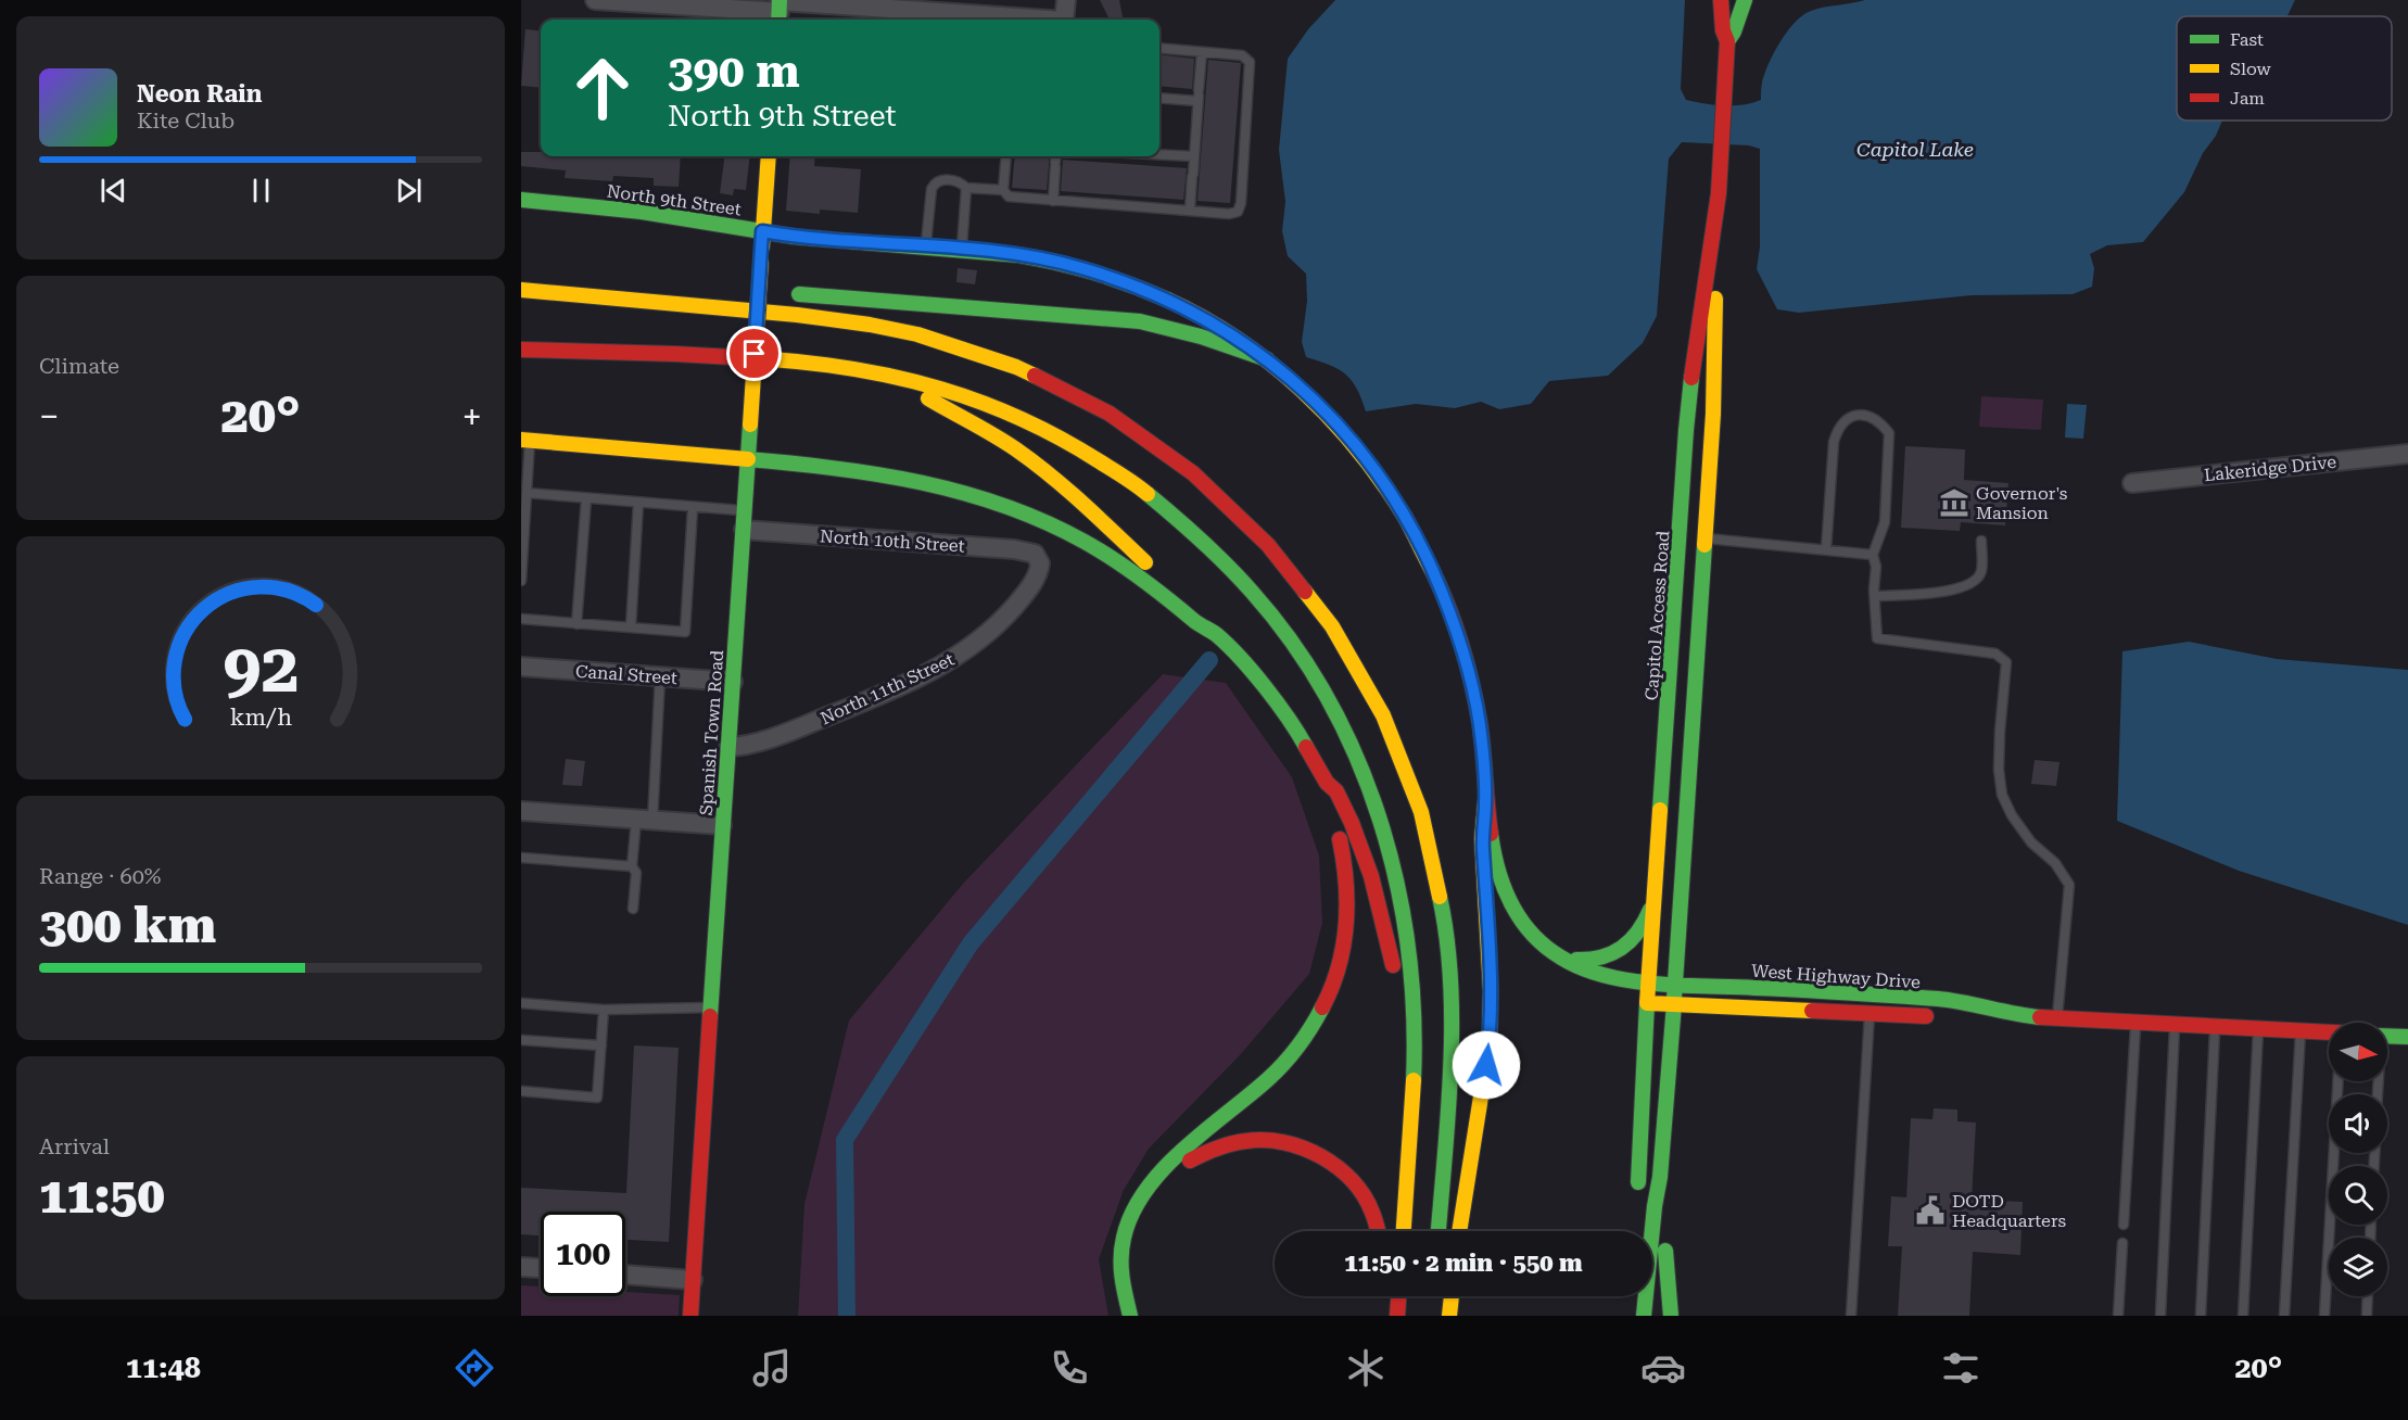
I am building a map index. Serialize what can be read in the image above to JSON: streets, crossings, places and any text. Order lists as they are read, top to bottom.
{
  "streets": {
    "main road": [
      "North 9th Street",
      "Capitol Access Road",
      "Spanish Town Road",
      "West Highway Drive"
    ],
    "street": [
      "Lakeridge Drive",
      "North 10th Street",
      "Canal Street",
      "North 11th Street"
    ]
  },
  "crossings": [
    ["North 9th Street", "Spanish Town Road"],
    ["North 10th Street", "North 11th Street"],
    ["North 10th Street", "Spanish Town Road"],
    ["Capitol Access Road", "West Highway Drive"],
    ["Canal Street", "Spanish Town Road"],
    ["North 11th Street", "Spanish Town Road"]
  ],
  "water": ["Capitol Lake"],
  "places": {
    "museum": ["Governor's Mansion"],
    "public building": ["DOTD Headquarters"]
  },
  "legend": ["Fast", "Slow", "Jam"],
  "north": "right",
  "page": {
    "turn": ["390 m", "North 9th Street"],
    "song": ["Neon Rain", "Kite Club"],
    "tile": [
      "Climate",
      ["Range · 60%", "300 km"],
      ["Arrival", "11:50"]
    ],
    "heat": ["−", "20°", "+"],
    "limit": "100",
    "trip": "11:50 · 2 min · 550 m",
    "tabs": ["11:48", "20°"],
    "gauge": ["92", "km/h"]
  }
}
